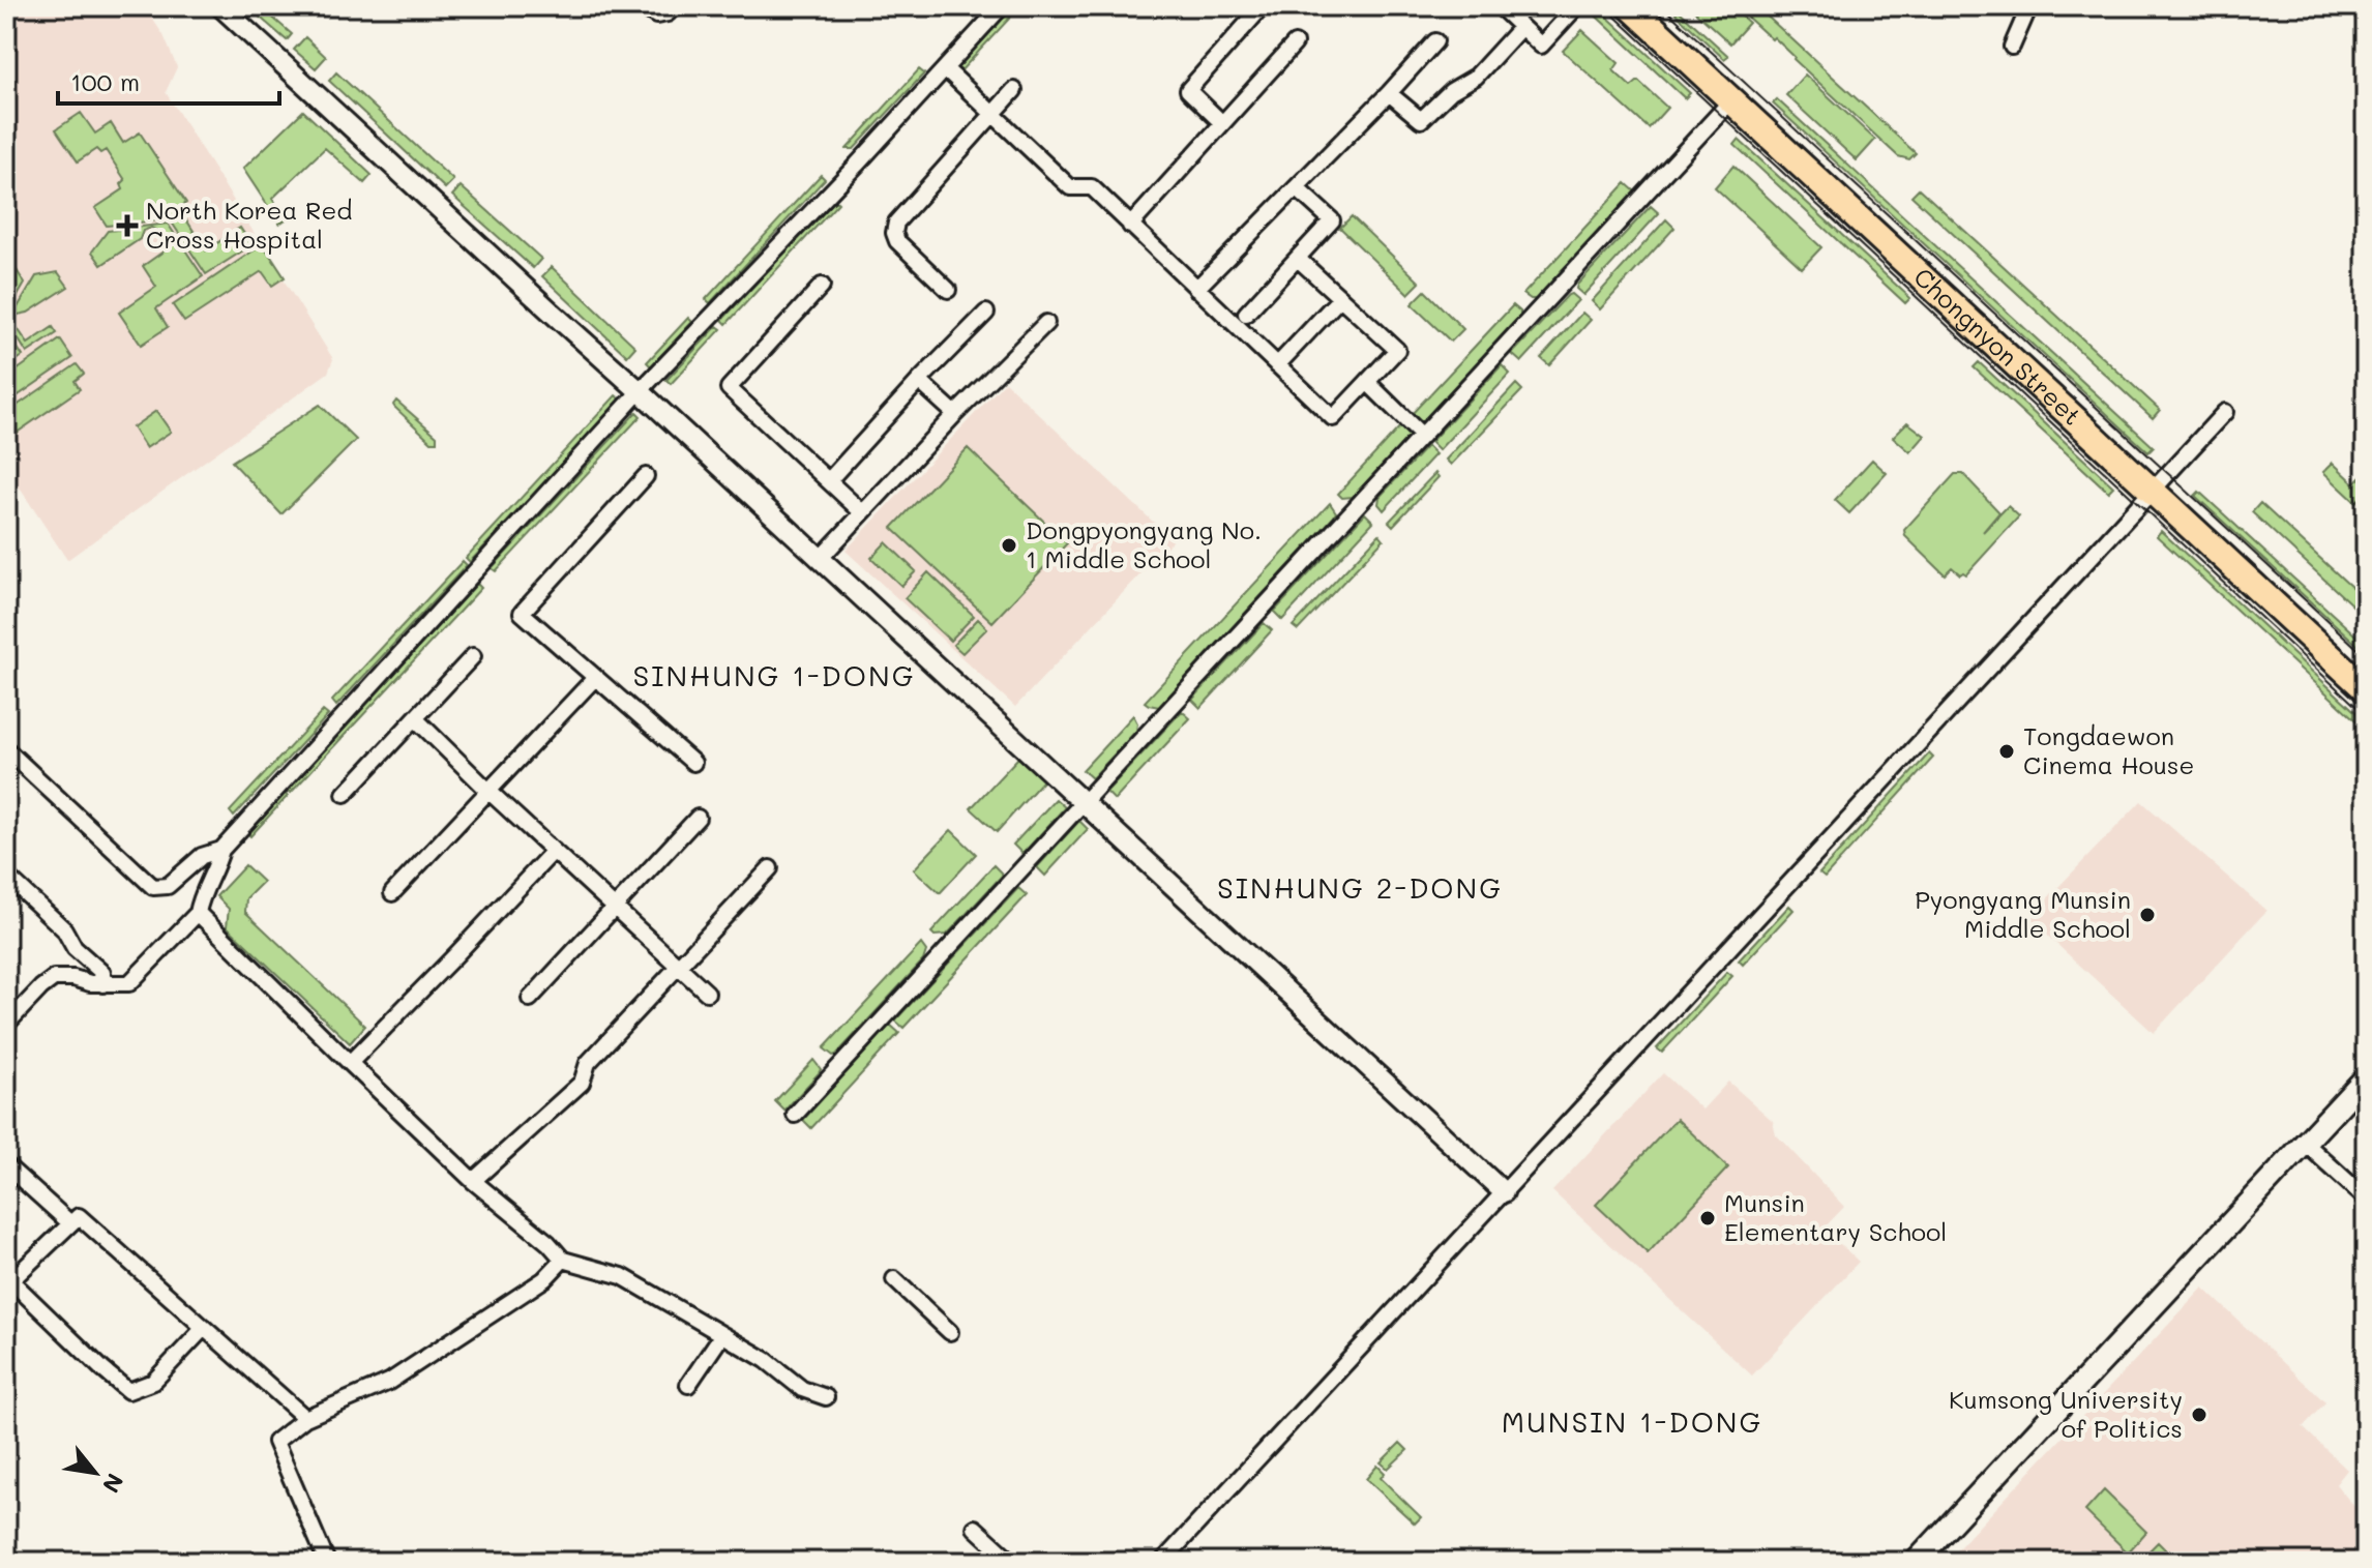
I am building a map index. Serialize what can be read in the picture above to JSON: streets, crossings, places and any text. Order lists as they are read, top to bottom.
{
  "streets": {
    "main road": ["Chongnyon Street"]
  },
  "districts": ["SINHUNG 1-DONG", "SINHUNG 2-DONG", "MUNSIN 1-DONG"],
  "places": {
    "health": ["North Korea Red Cross Hospital"],
    "other": [
      "Dongpyongyang No. 1 Middle School",
      "Tongdaewon Cinema House",
      "Pyongyang Munsin Middle School",
      "Munsin Elementary School",
      "Kumsong University of Politics"
    ]
  },
  "scale_bar": "100 m",
  "north": "bottom right"
}
